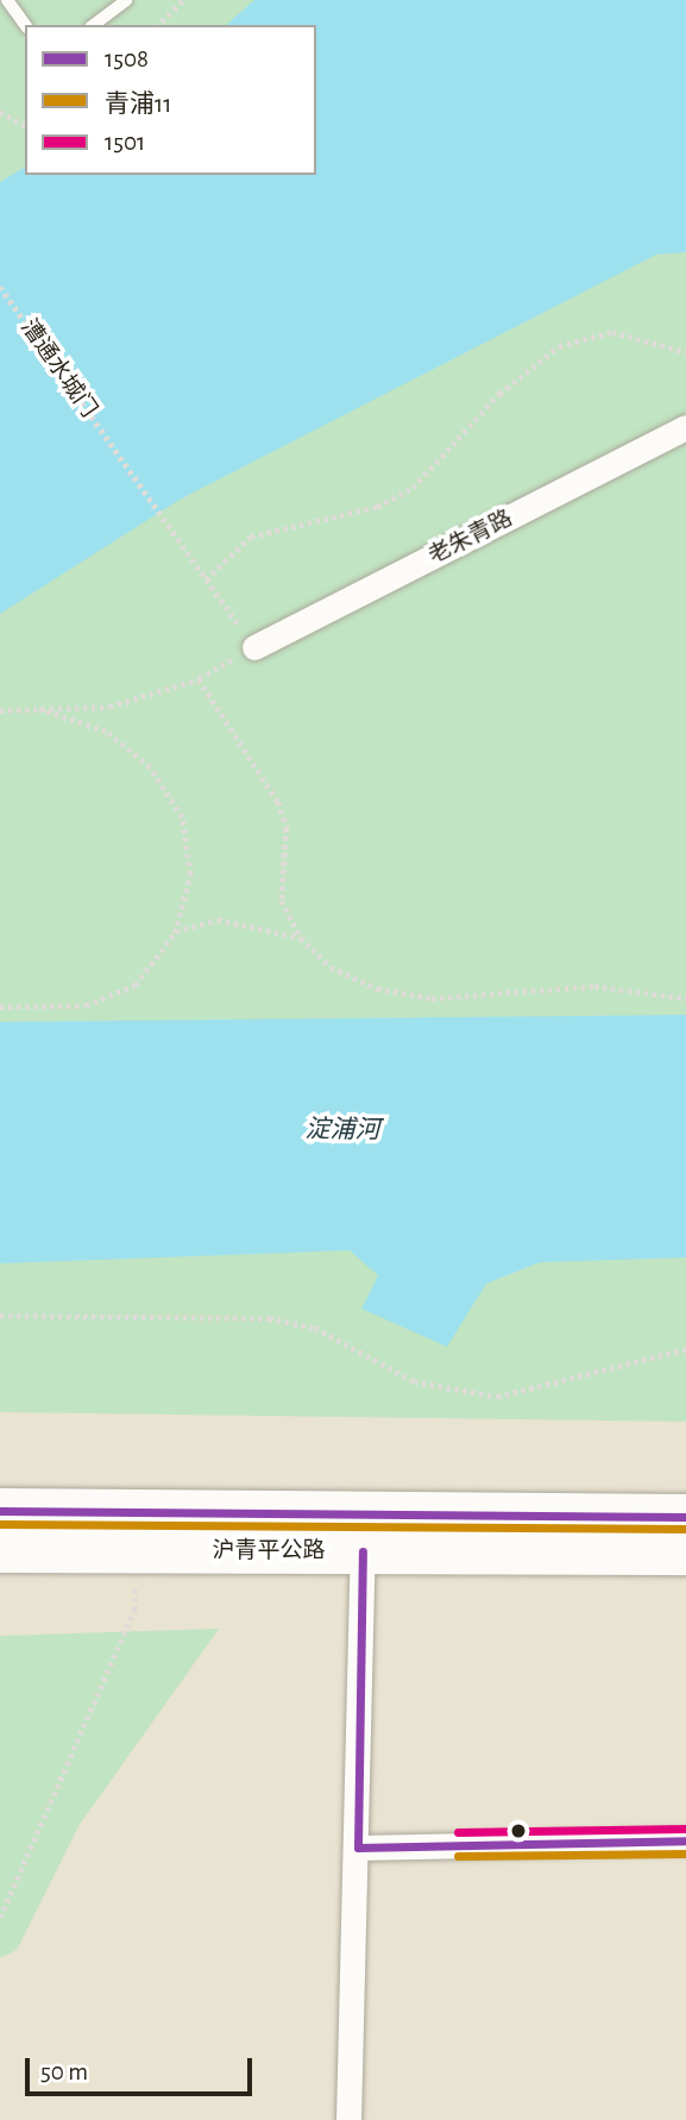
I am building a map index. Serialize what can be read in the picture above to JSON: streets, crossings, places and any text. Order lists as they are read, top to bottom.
{
  "streets": {
    "highway": ["沪青平公路"],
    "street": ["老朱青路"],
    "path": ["漕通水城门"]
  },
  "crossings": [
    ["漕通水城门", "老朱青路"]
  ],
  "water": ["淀浦河"],
  "lines": ["transit line 1508", "transit line 青浦11", "transit line 1501"],
  "legend": ["1508", "青浦11", "1501"],
  "scale_bar": "50 m"
}
